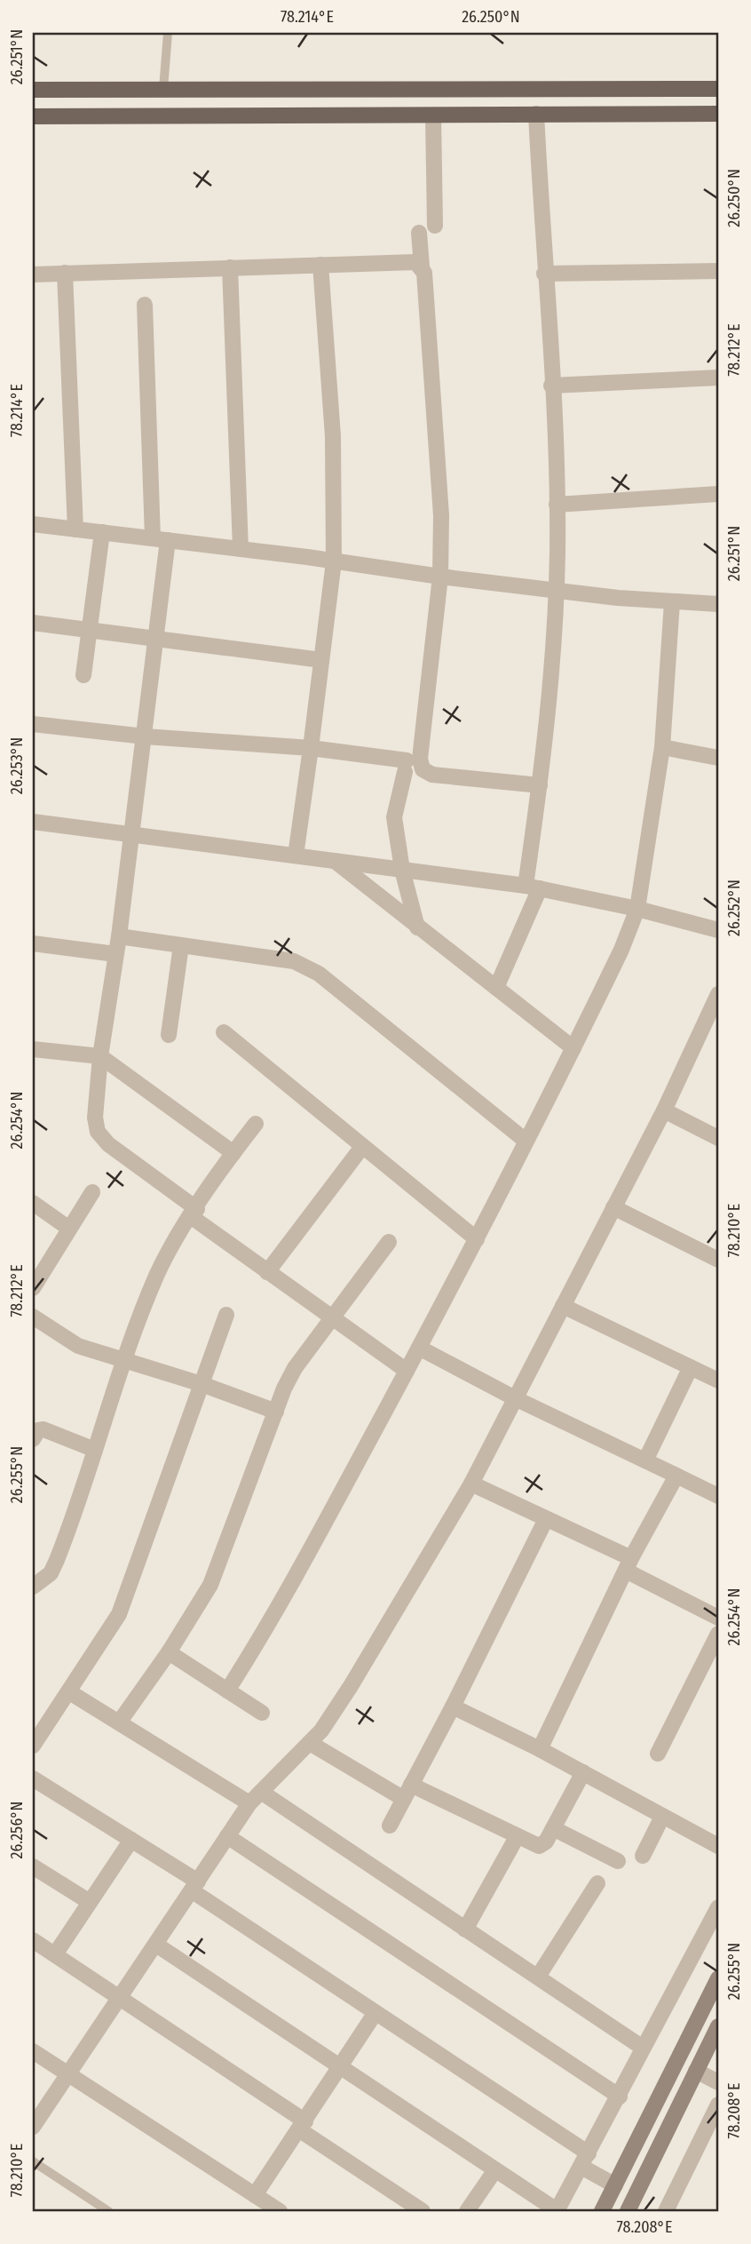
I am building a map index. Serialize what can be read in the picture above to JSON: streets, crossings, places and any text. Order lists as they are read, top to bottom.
{
  "coordinates": [
    "78.214°E",
    "26.250°N",
    "26.251°N",
    "78.212°E",
    "26.253°N",
    "26.252°N",
    "26.254°N",
    "78.210°E",
    "26.255°N",
    "26.256°N",
    "78.208°E"
  ]
}
